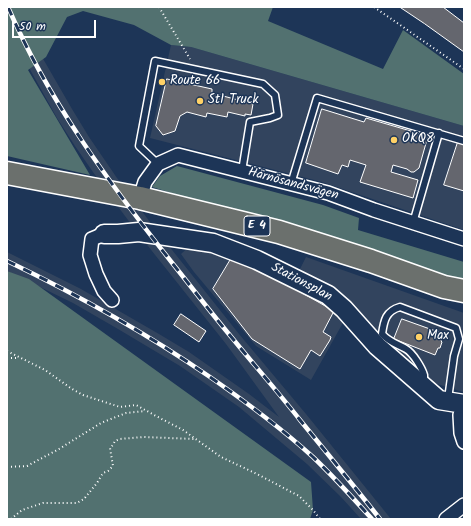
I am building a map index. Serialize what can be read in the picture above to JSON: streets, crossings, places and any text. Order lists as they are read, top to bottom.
{
  "streets": {
    "highway": ["E 4"],
    "street": ["Härnösandsvägen", "Stationsplan"]
  },
  "crossings": [
    ["Härnösandsvägen", "E 4"]
  ],
  "places": [
    "Route 66",
    "St1 Truck",
    "OKQ8",
    "Max"
  ],
  "scale_bar": "50 m"
}
